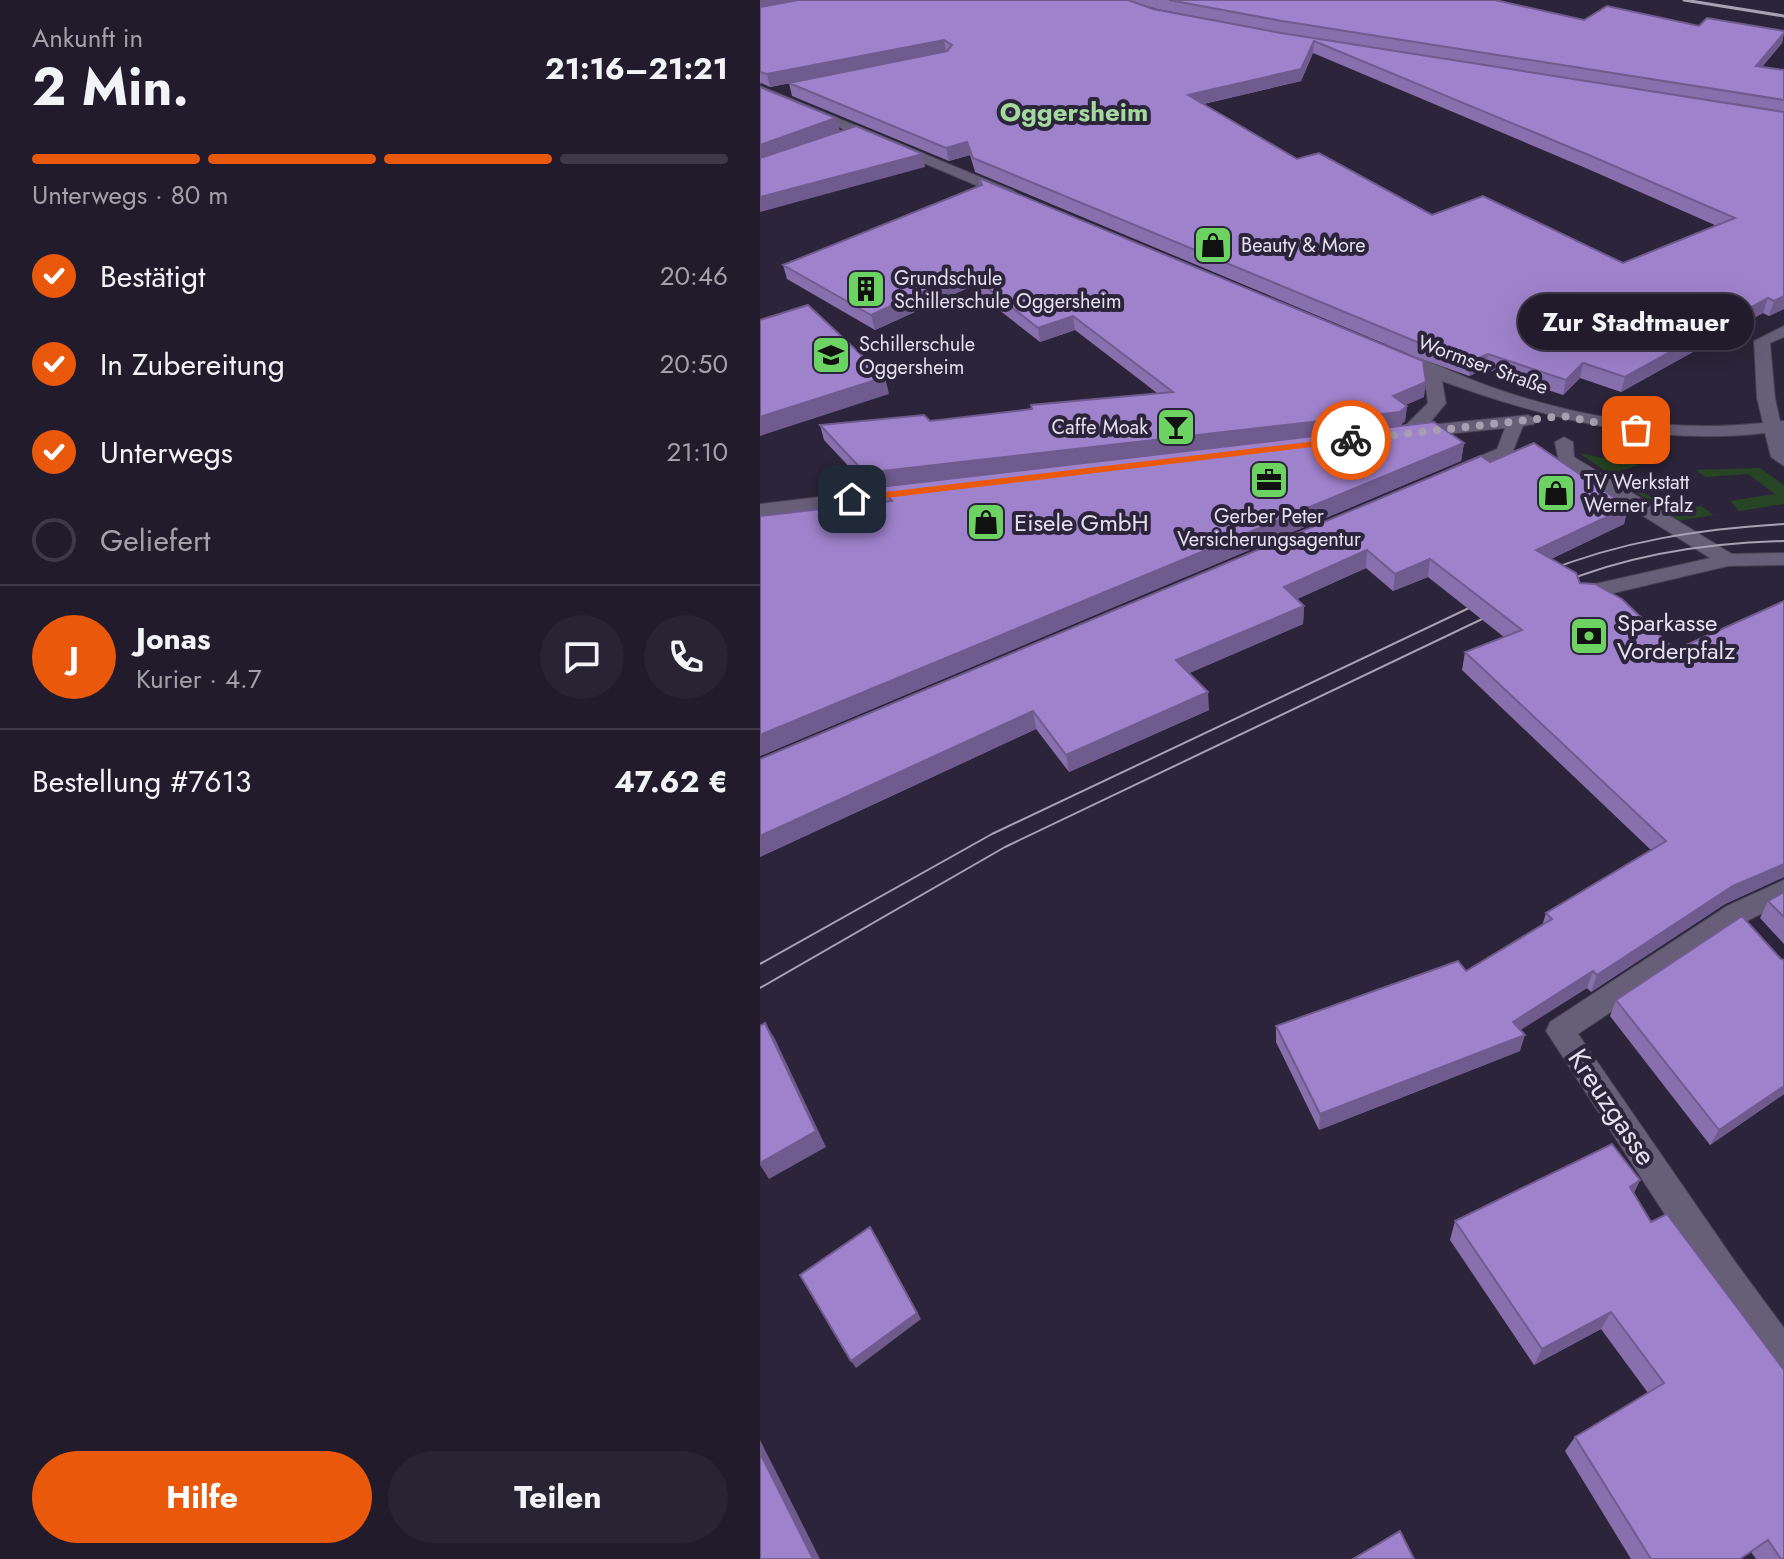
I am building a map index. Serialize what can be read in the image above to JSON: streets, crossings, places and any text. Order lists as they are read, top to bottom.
{
  "streets": {
    "street": ["Wormser Straße", "Kreuzgasse"]
  },
  "districts": ["Oggersheim"],
  "places": {
    "shop": ["Beauty & More", "TV Werkstatt Werner Pfalz", "Eisele GmbH"],
    "building": ["Grundschule Schillerschule Oggersheim"],
    "school or university": ["Schillerschule Oggersheim"],
    "bar": ["Caffe Moak"],
    "other": ["Zur Stadtmauer"],
    "office": ["Gerber Peter Versicherungsagentur"],
    "bank": ["Sparkasse Vorderpfalz"]
  },
  "page": {
    "heading": ["2 Min.", "Ankunft in", "21:16–21:21"],
    "panel": [
      "Jonas",
      "Kurier · 4.7",
      "Bestellung #7613",
      "47.62 €"
    ],
    "bar": "Unterwegs · 80 m",
    "list": [
      ["Bestätigt", "20:46"],
      ["In Zubereitung", "20:50"],
      ["Unterwegs", "21:10"],
      "Geliefert"
    ],
    "bubble": "Zur Stadtmauer",
    "round": "J",
    "buttons": ["Hilfe", "Teilen"]
  }
}
